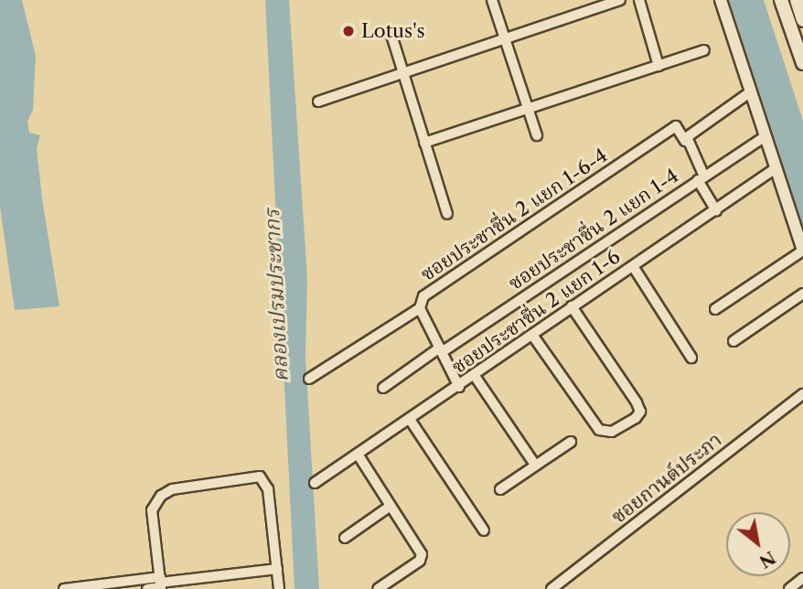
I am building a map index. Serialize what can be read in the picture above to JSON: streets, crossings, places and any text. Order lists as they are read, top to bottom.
{
  "streets": {
    "street": [
      "ซอยประชาชื่น 2 แยก 1-6-4",
      "ซอยประชาชื่น 2 แยก 1-4",
      "ซอยประชาชื่น 2 แยก 1-6",
      "ซอยกานต์ประภา"
    ]
  },
  "crossings": [
    ["ซอยประชาชื่น 2 แยก 1-6-4", "ซอยประชาชื่น 2 แยก 1-4"],
    ["ซอยประชาชื่น 2 แยก 1-6-4", "ซอยประชาชื่น 2 แยก 1-6"]
  ],
  "water": ["คลองเปรมประชากร"],
  "places": ["Lotus's"],
  "north": "bottom right"
}
